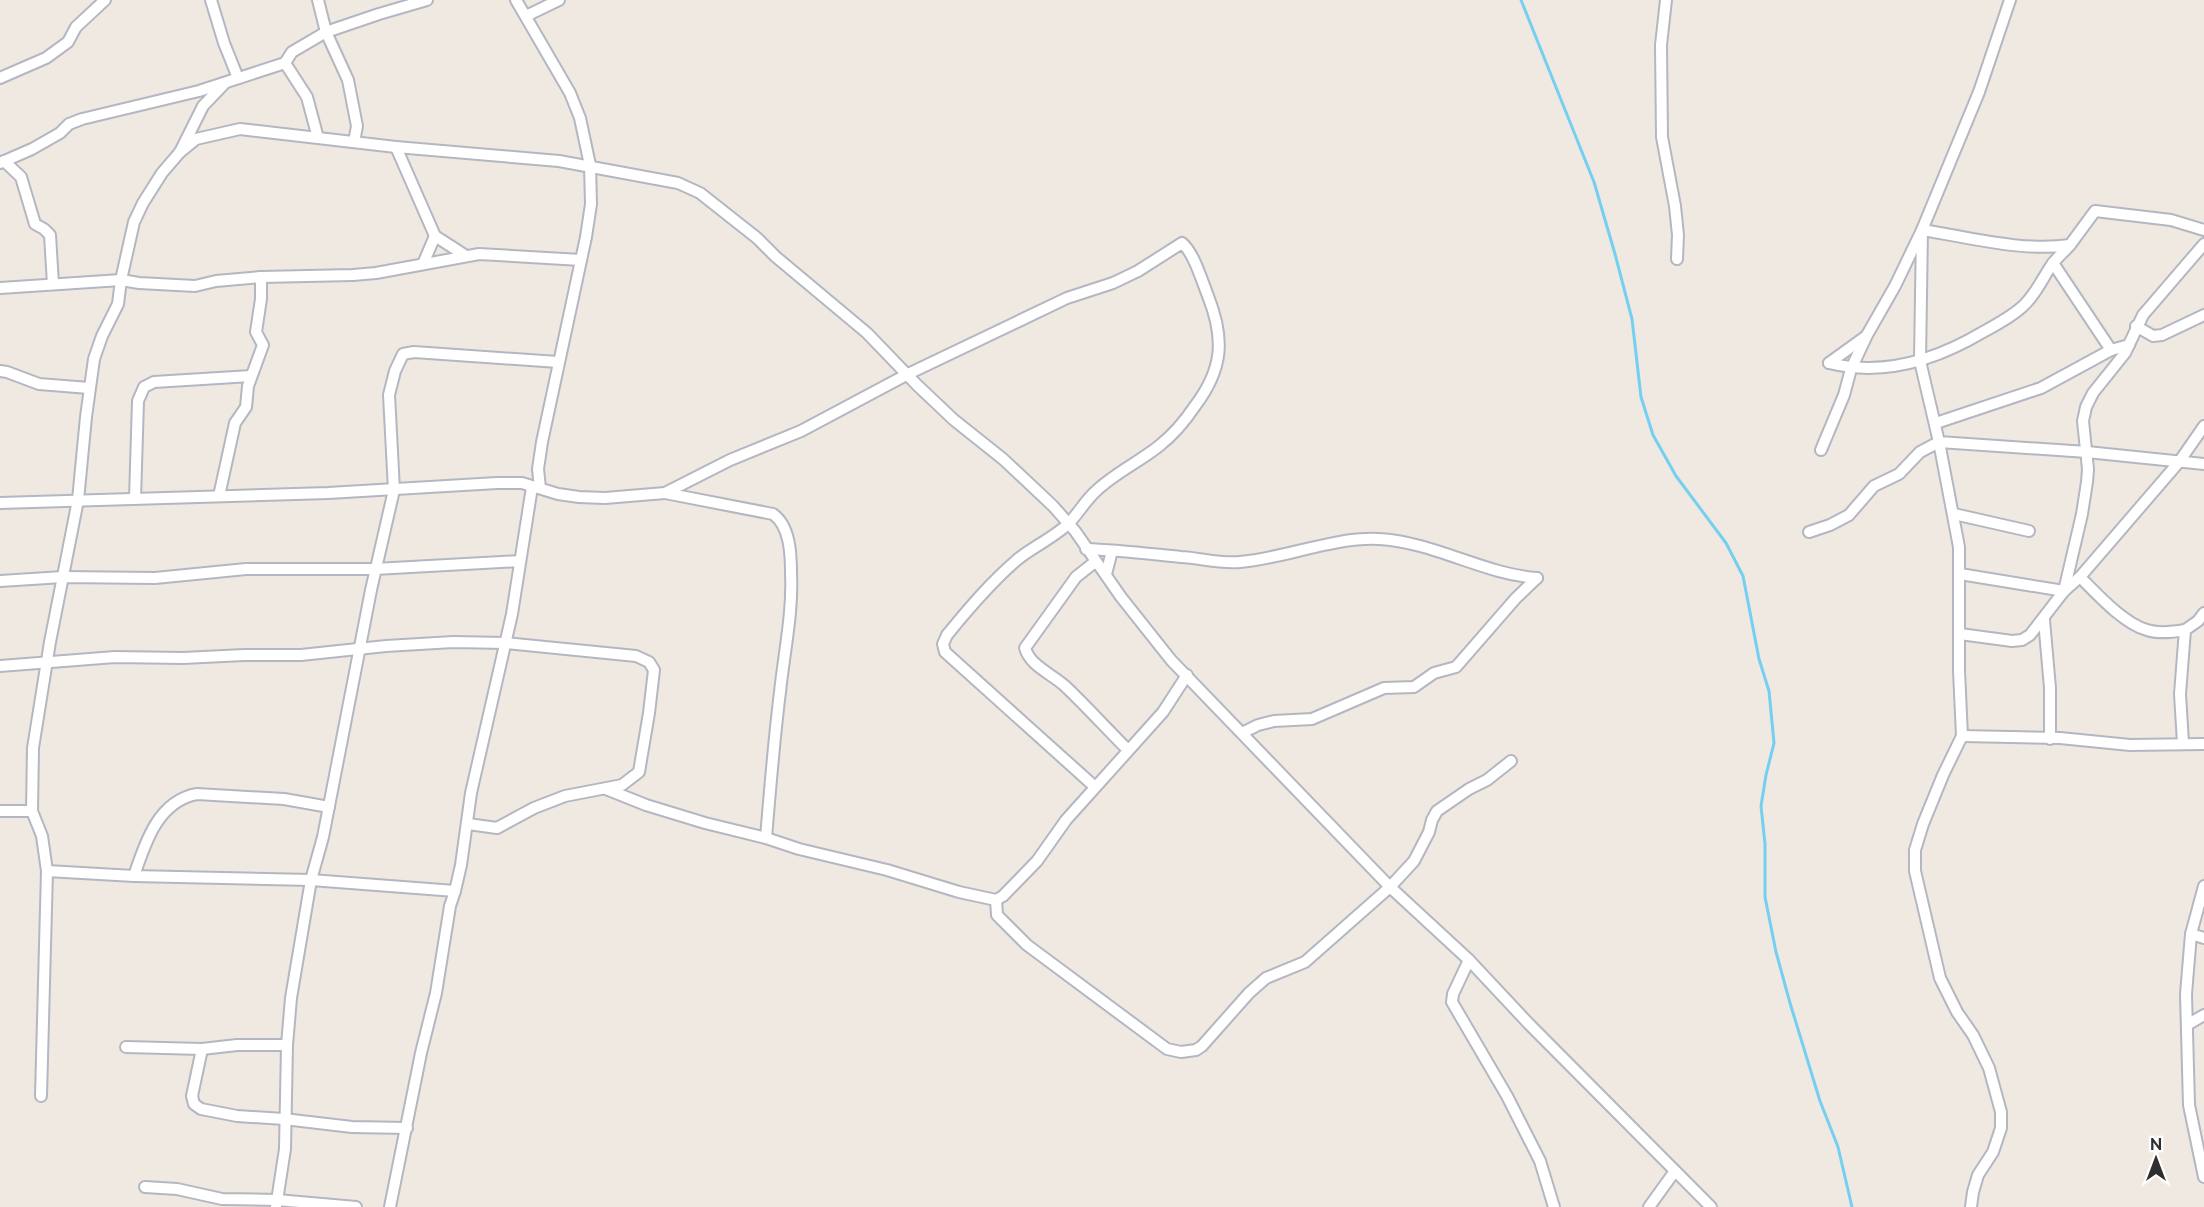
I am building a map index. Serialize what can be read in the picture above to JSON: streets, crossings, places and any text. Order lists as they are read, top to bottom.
{
  "north": "top"
}
